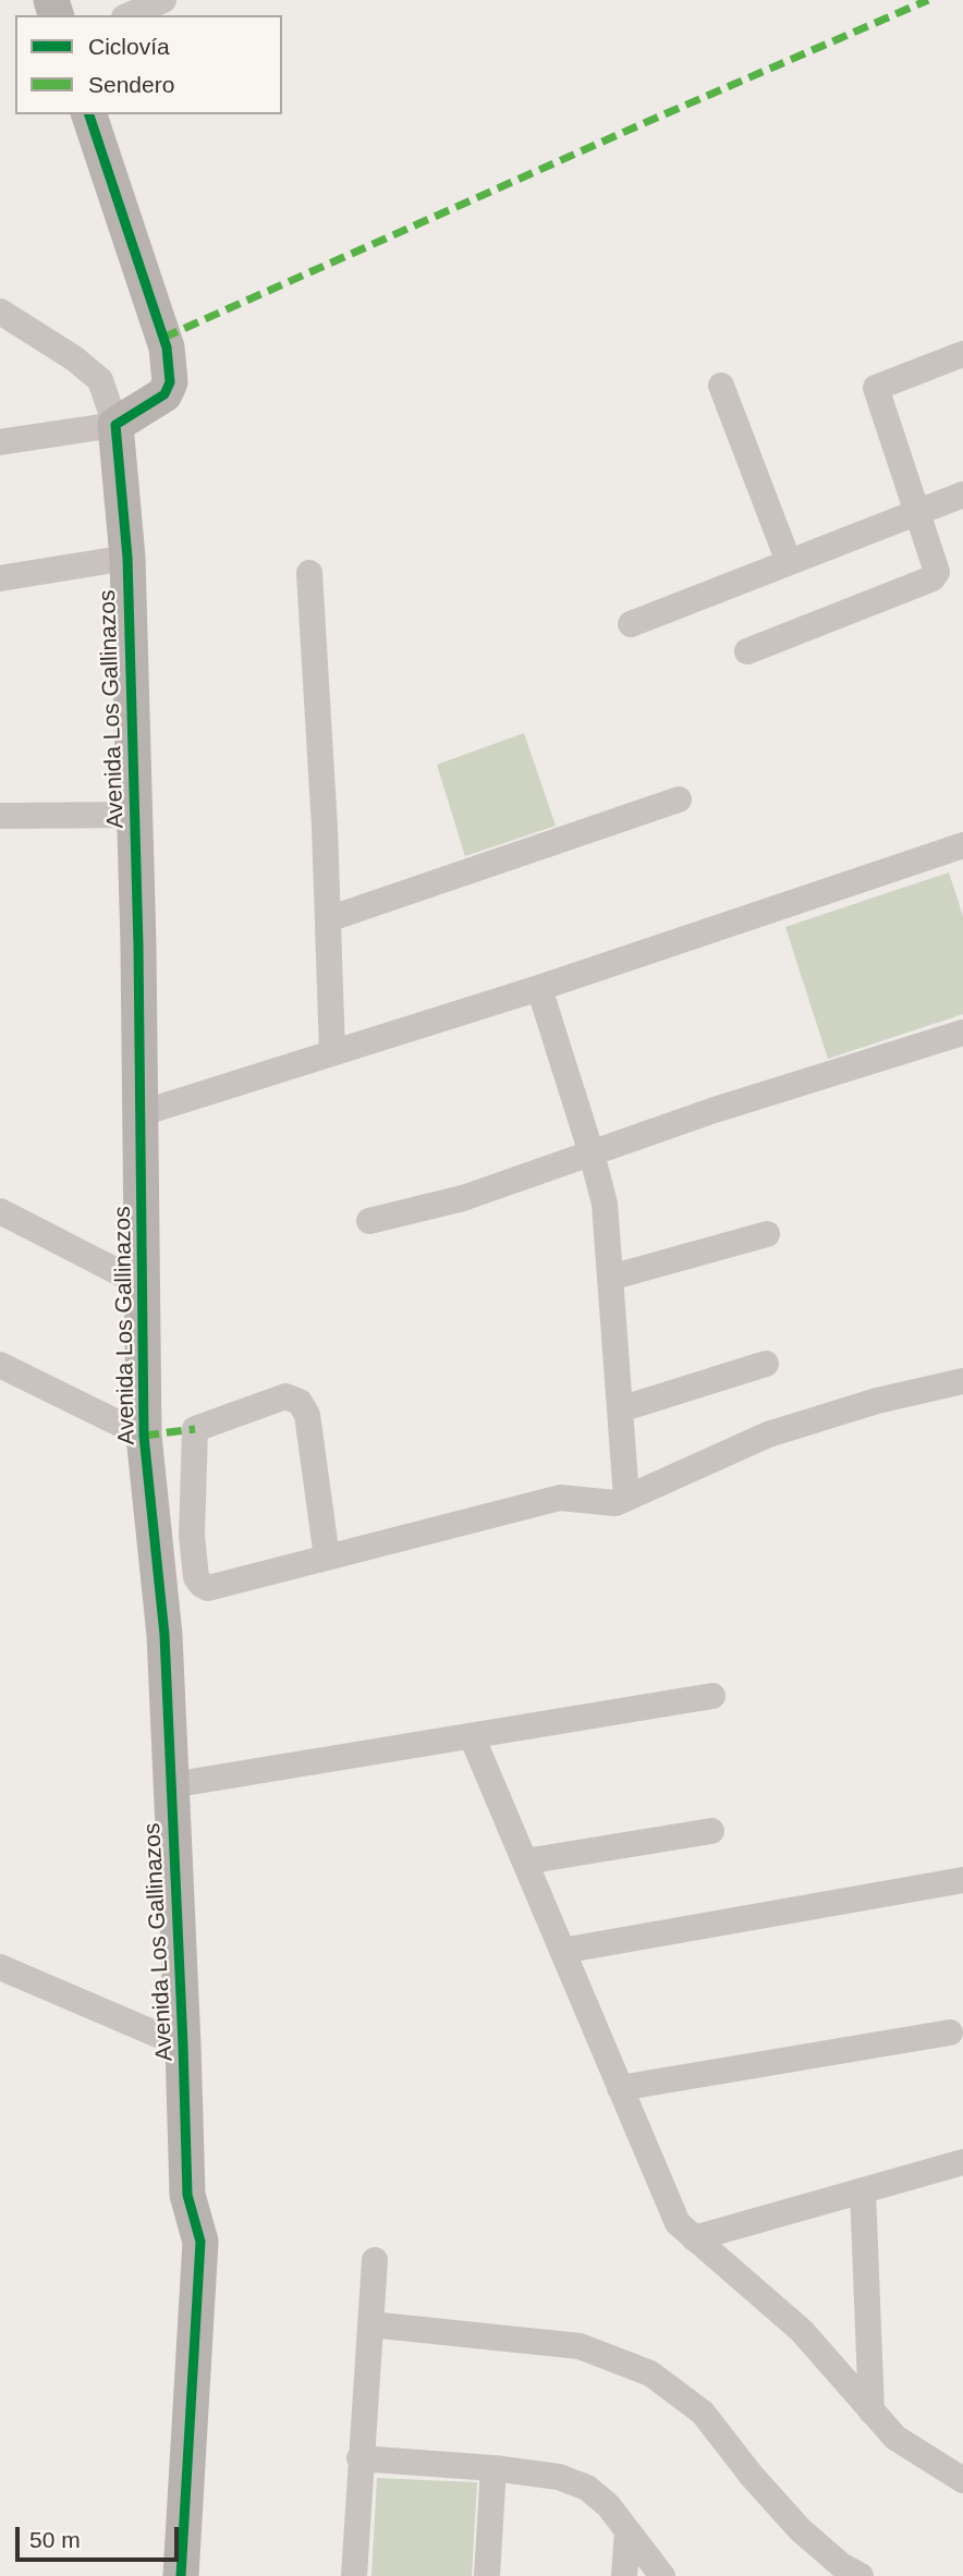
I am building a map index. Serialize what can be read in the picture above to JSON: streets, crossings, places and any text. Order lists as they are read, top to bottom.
{
  "streets": {
    "street": ["Avenida Los Gallinazos"]
  },
  "legend": ["Ciclovía", "Sendero"],
  "scale_bar": "50 m"
}
